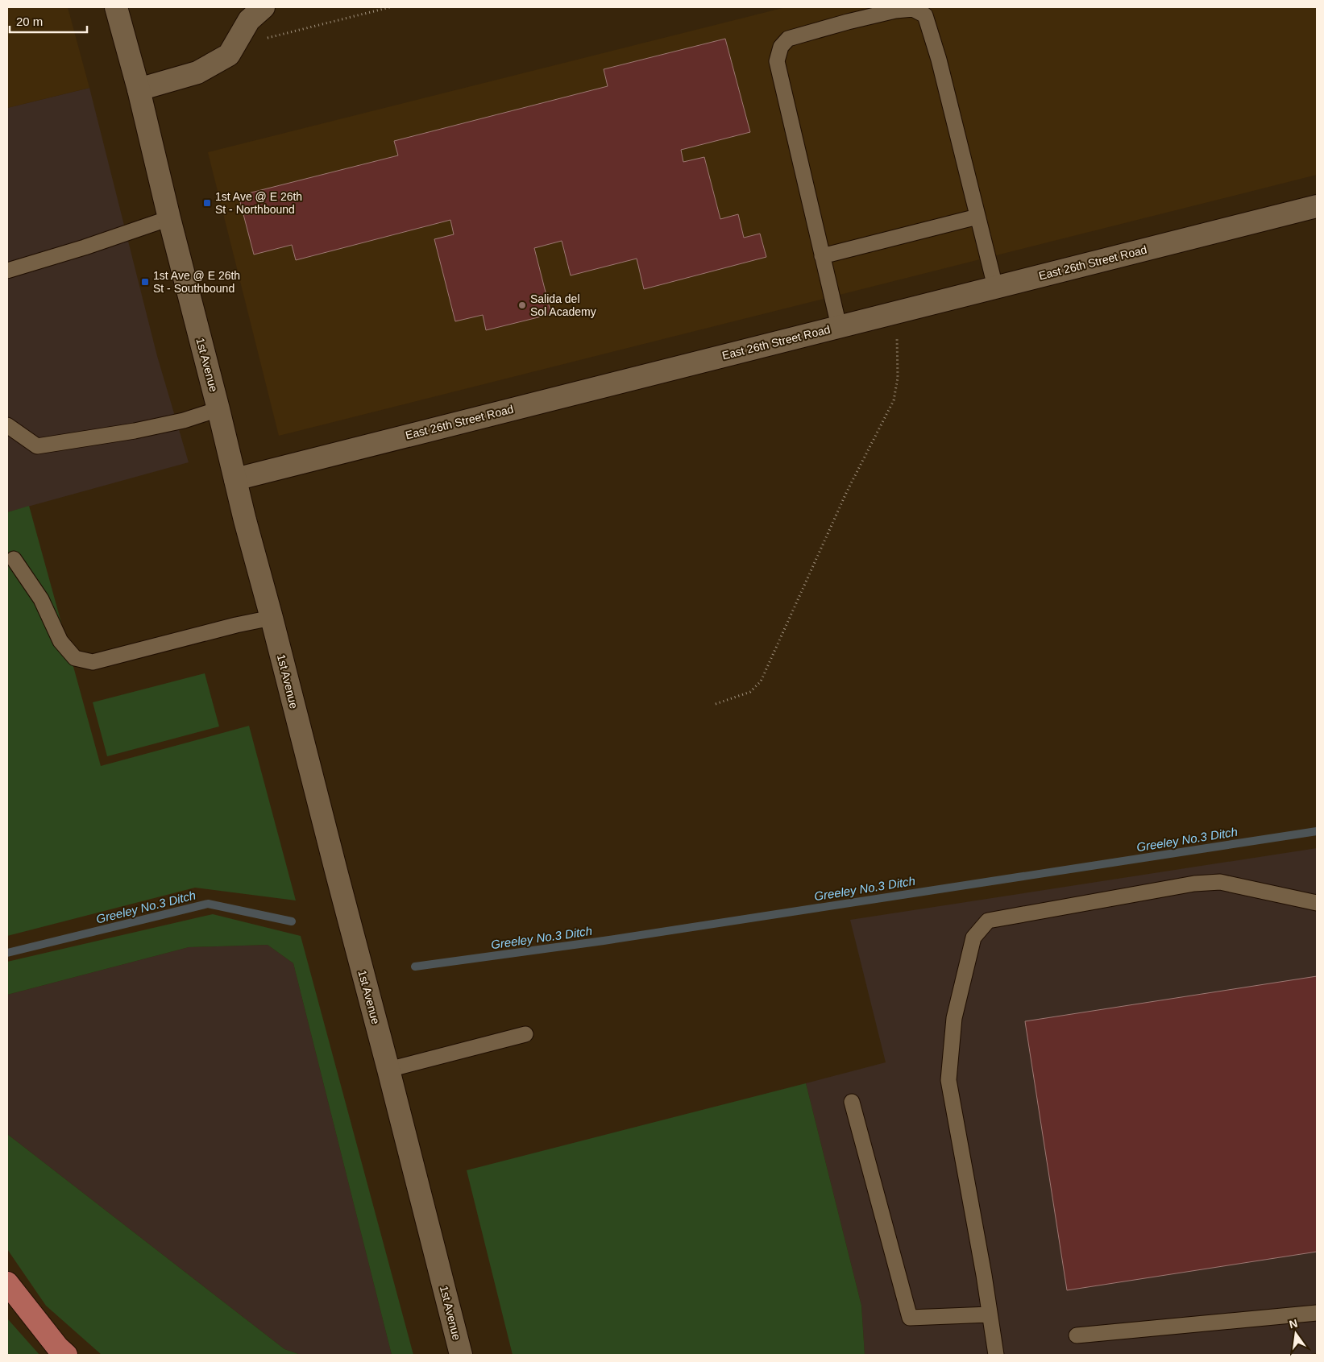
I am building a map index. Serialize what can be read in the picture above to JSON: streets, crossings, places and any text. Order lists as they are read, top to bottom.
{
  "streets": {
    "main road": ["East 26th Street Road", "1st Avenue"]
  },
  "crossings": [
    ["East 26th Street Road", "1st Avenue"]
  ],
  "water": ["Greeley No.3 Ditch"],
  "places": {
    "transit": ["1st Ave @ E 26th St - Northbound", "1st Ave @ E 26th St - Southbound"],
    "other": ["Salida del Sol Academy"]
  },
  "scale_bar": "20 m",
  "north": "top"
}
